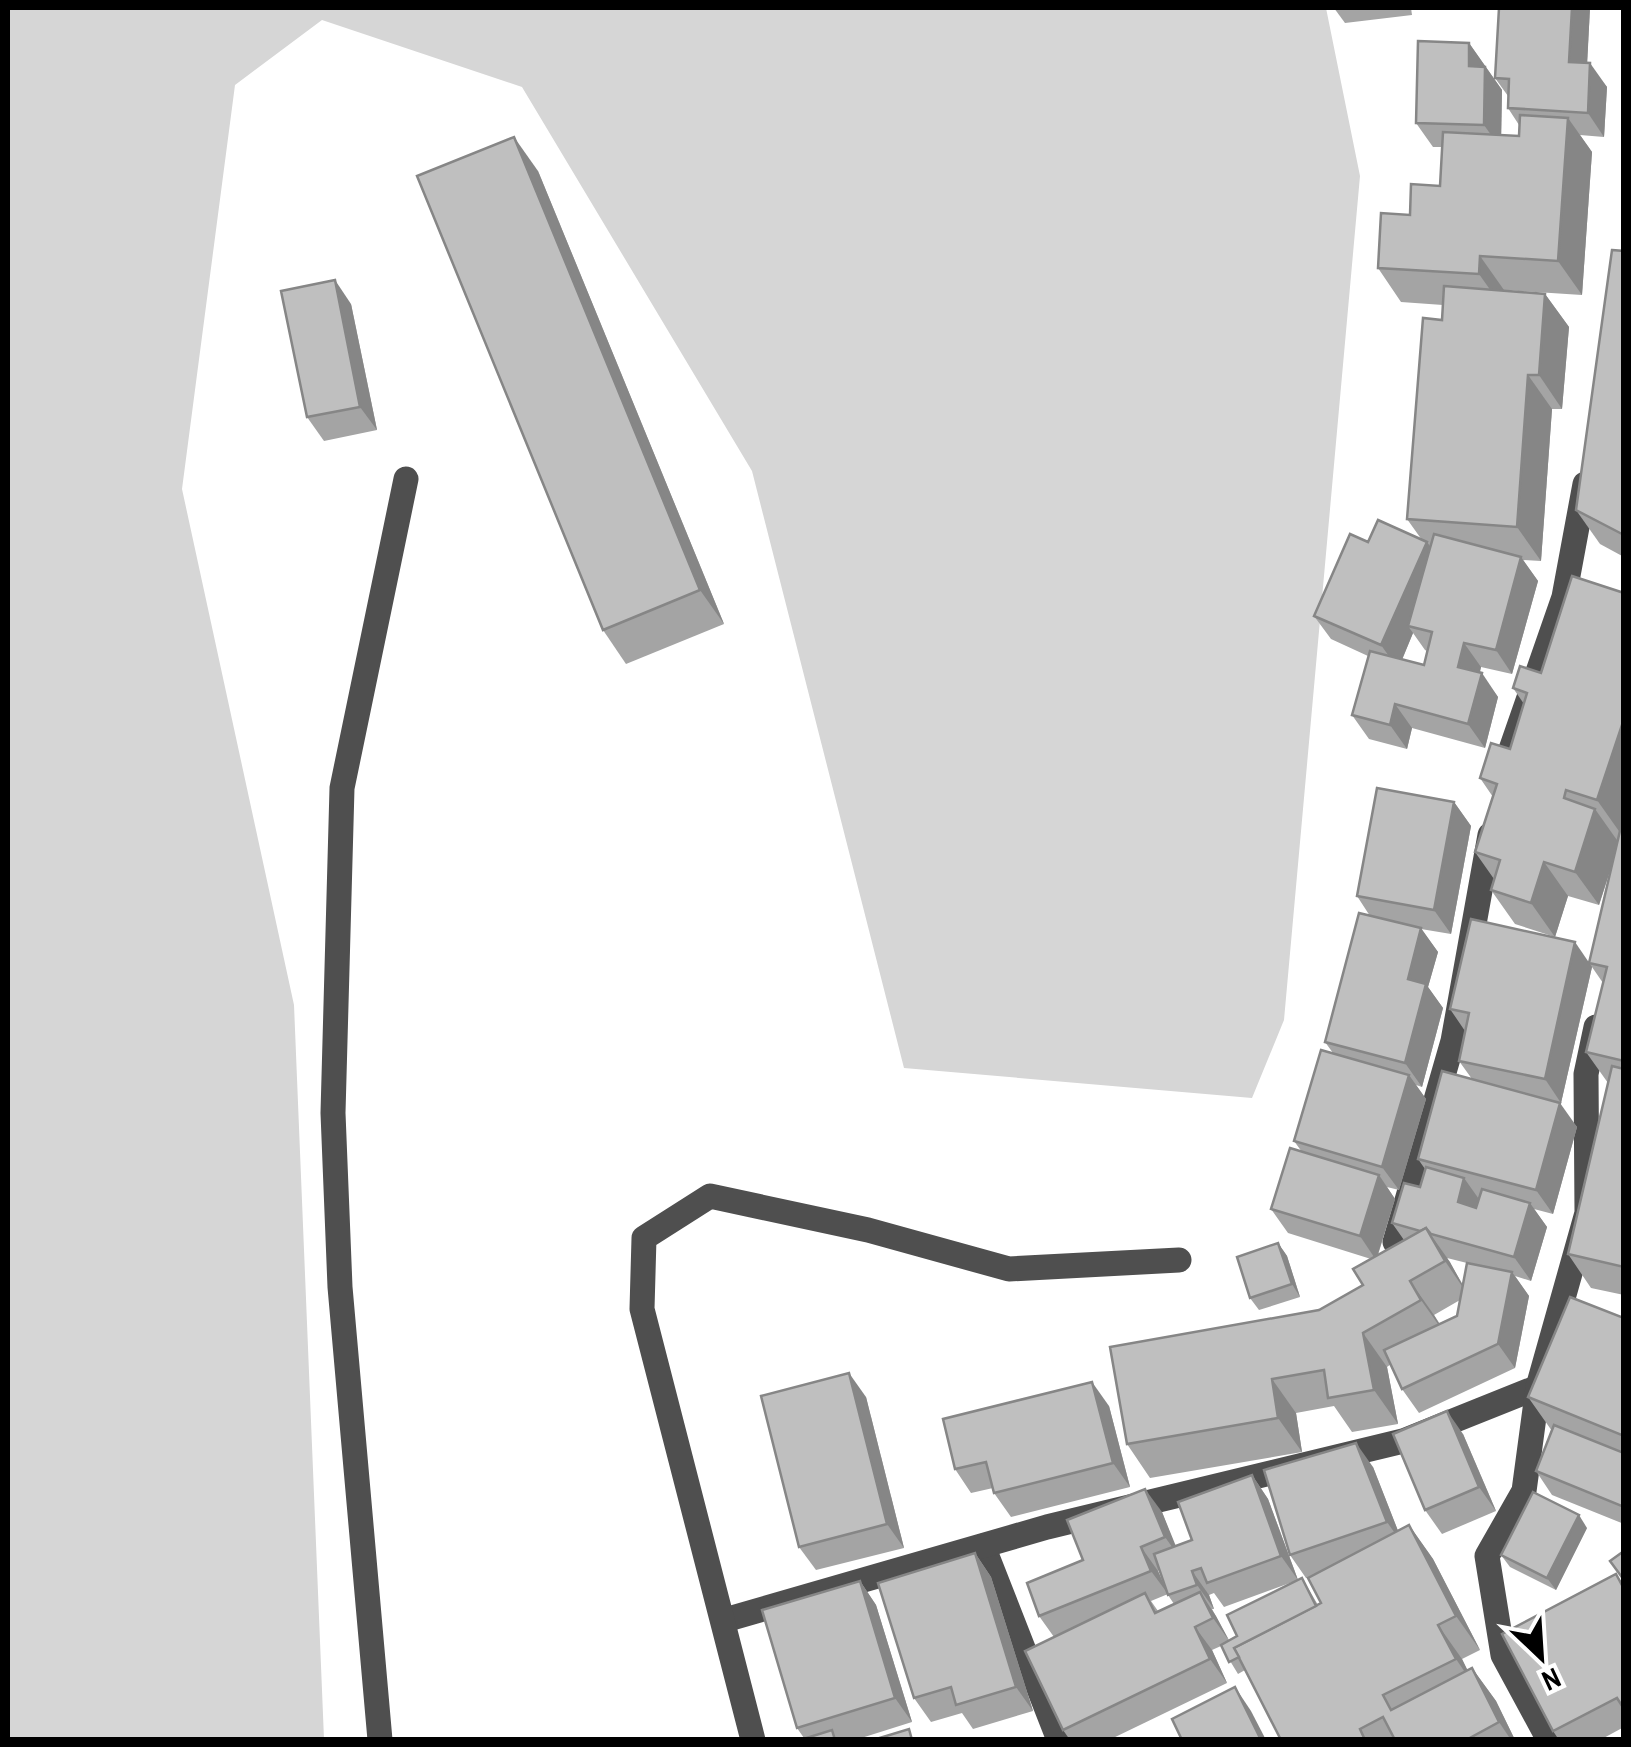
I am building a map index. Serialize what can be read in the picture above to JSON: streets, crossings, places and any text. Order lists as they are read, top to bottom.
{
  "north": "bottom right"
}
